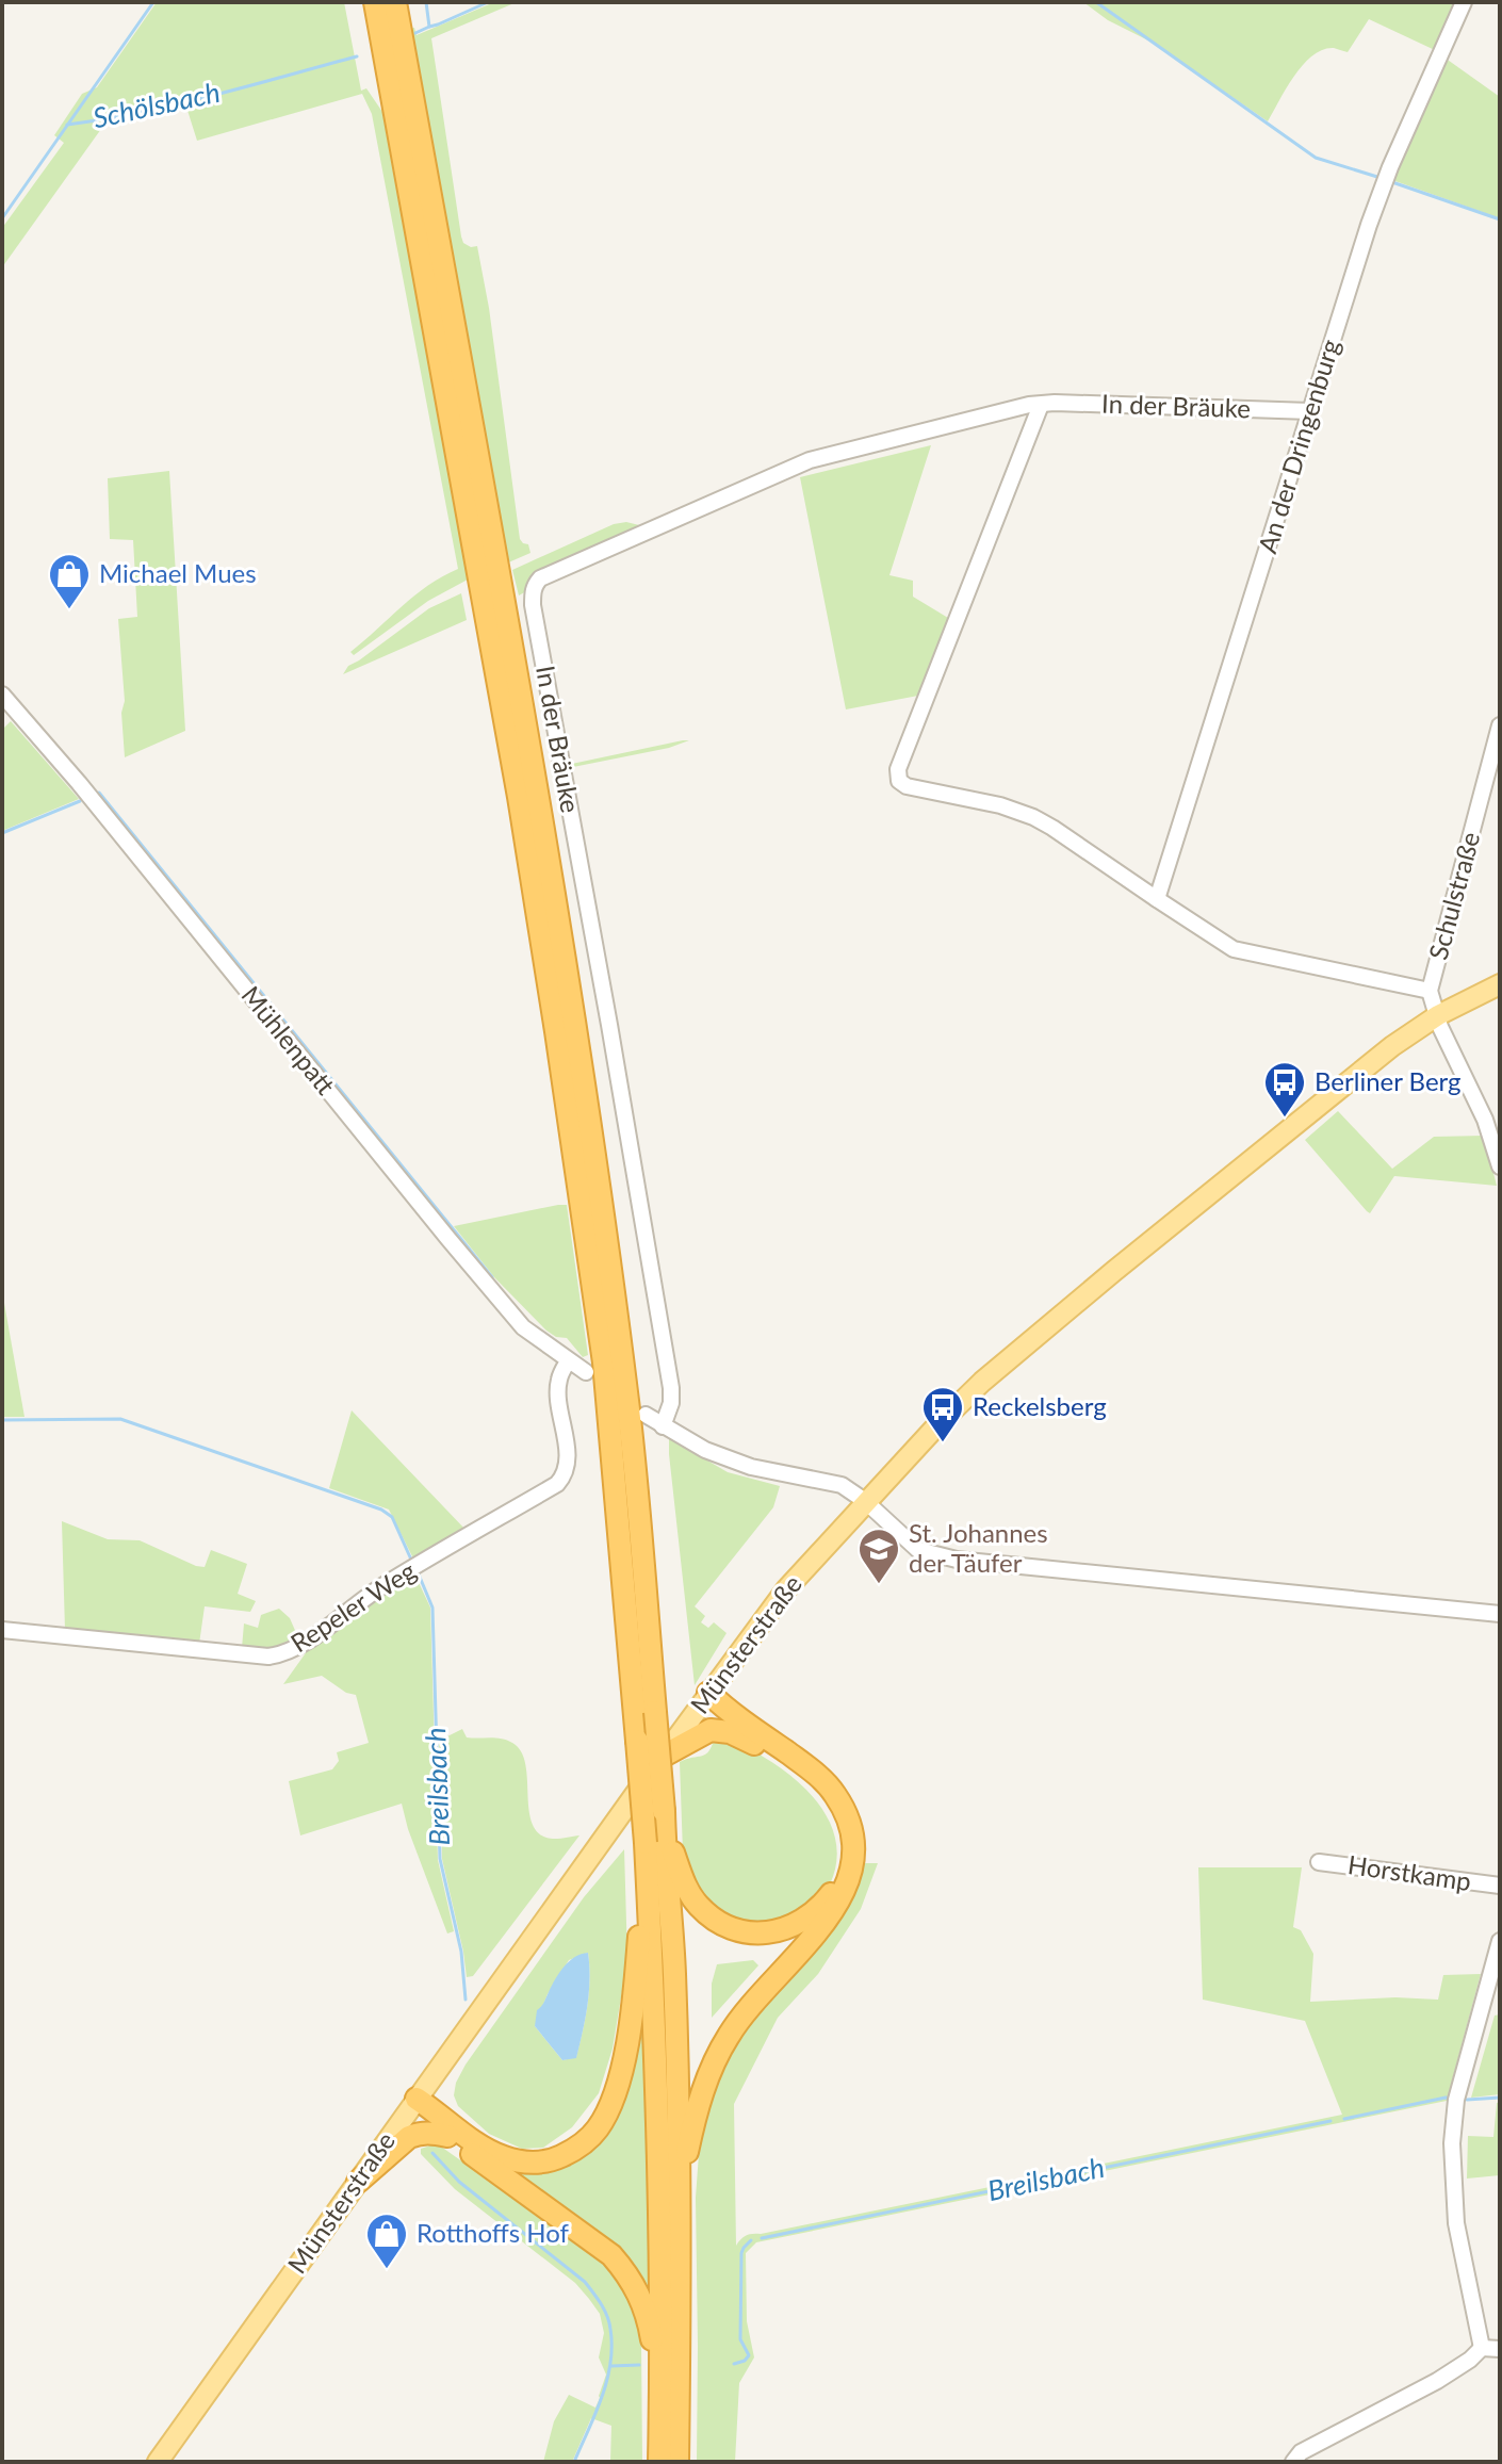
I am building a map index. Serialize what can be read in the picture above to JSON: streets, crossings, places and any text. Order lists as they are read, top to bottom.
{
  "streets": {
    "main road": ["Münsterstraße"],
    "street": [
      "In der Bräuke",
      "An der Dringenburg",
      "Schulstraße",
      "Mühlenpatt",
      "Repeler Weg",
      "Horstkamp"
    ]
  },
  "crossings": [
    ["In der Bräuke", "An der Dringenburg"],
    ["Schulstraße", "Münsterstraße"],
    ["Mühlenpatt", "Repeler Weg"]
  ],
  "water": ["Schölsbach", "Breilsbach"],
  "places": {
    "shop": ["Michael Mues", "Rotthoffs Hof"],
    "bus stop": ["Berliner Berg", "Reckelsberg"],
    "school or university": ["St. Johannes der Täufer"]
  }
}
